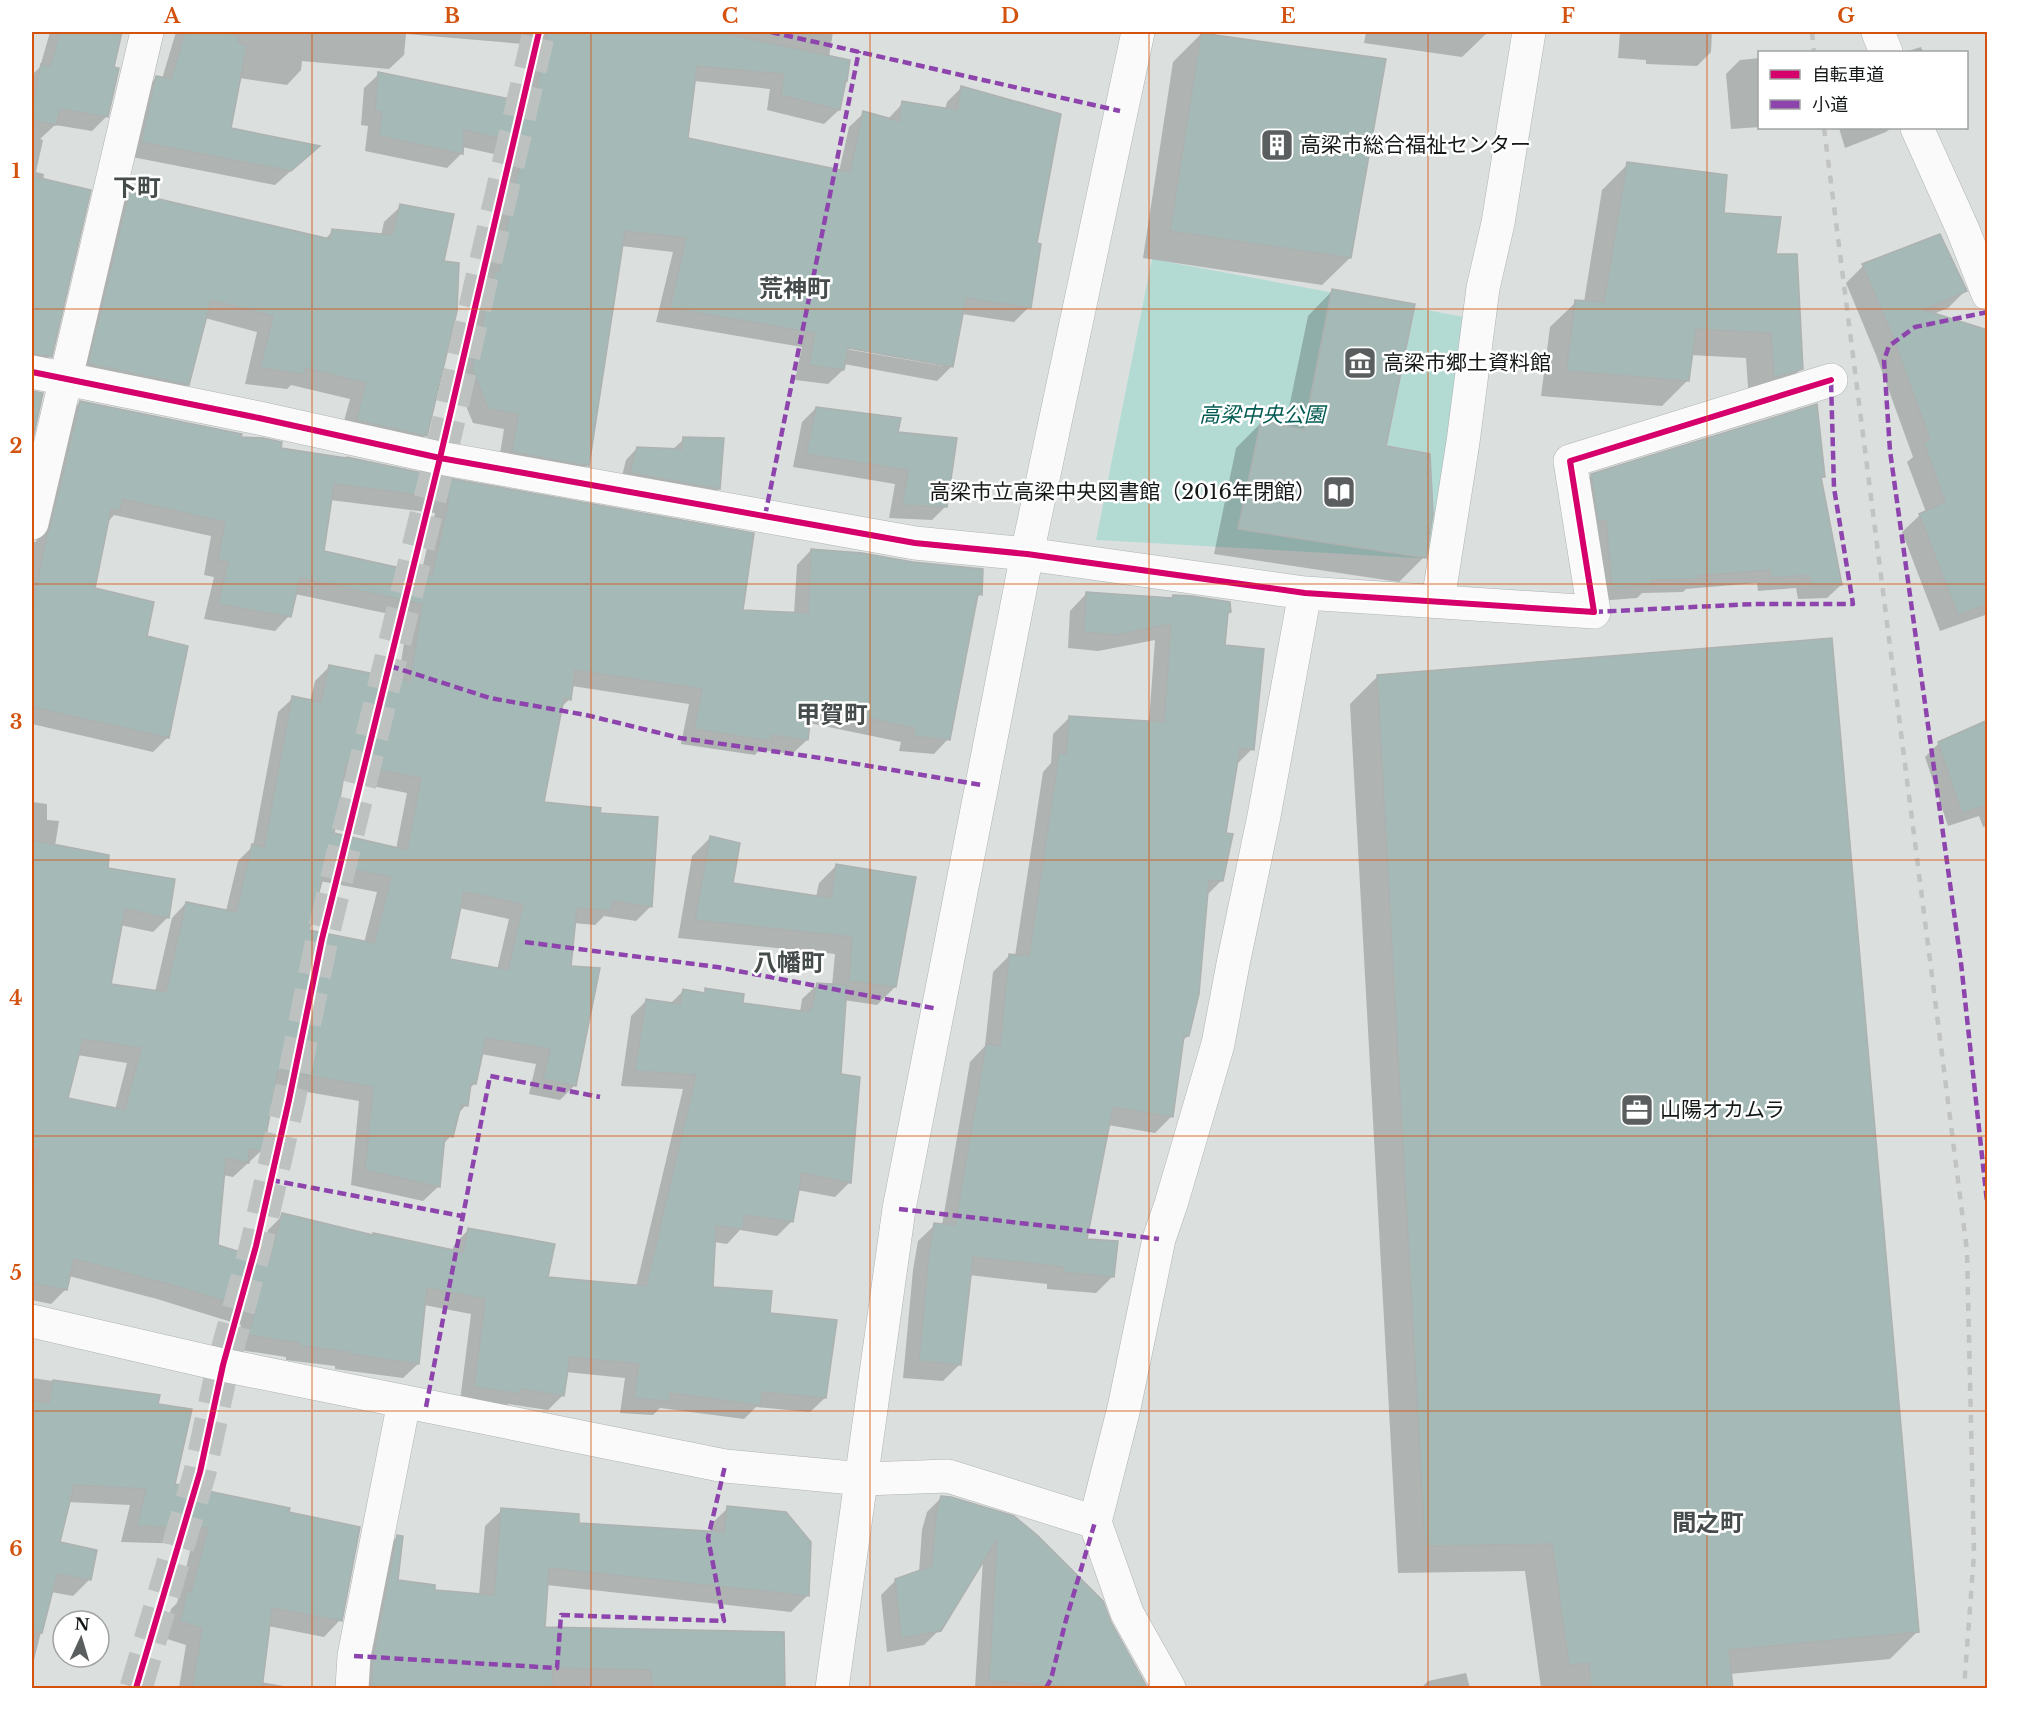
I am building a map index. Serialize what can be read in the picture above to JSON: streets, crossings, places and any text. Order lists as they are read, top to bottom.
{
  "districts": [
    "下町",
    "荒神町",
    "甲賀町",
    "八幡町",
    "間之町"
  ],
  "parks": ["高梁中央公園"],
  "places": {
    "building": ["高梁市総合福祉センター"],
    "museum": ["高梁市郷土資料館"],
    "library": ["高梁市立高梁中央図書館（2016年閉館）"],
    "office": ["山陽オカムラ"]
  },
  "legend": ["自転車道", "小道"],
  "north": "top",
  "grid": {
    "columns": [
      "A",
      "B",
      "C",
      "D",
      "E",
      "F",
      "G"
    ],
    "rows": [
      "1",
      "2",
      "3",
      "4",
      "5",
      "6"
    ]
  }
}
